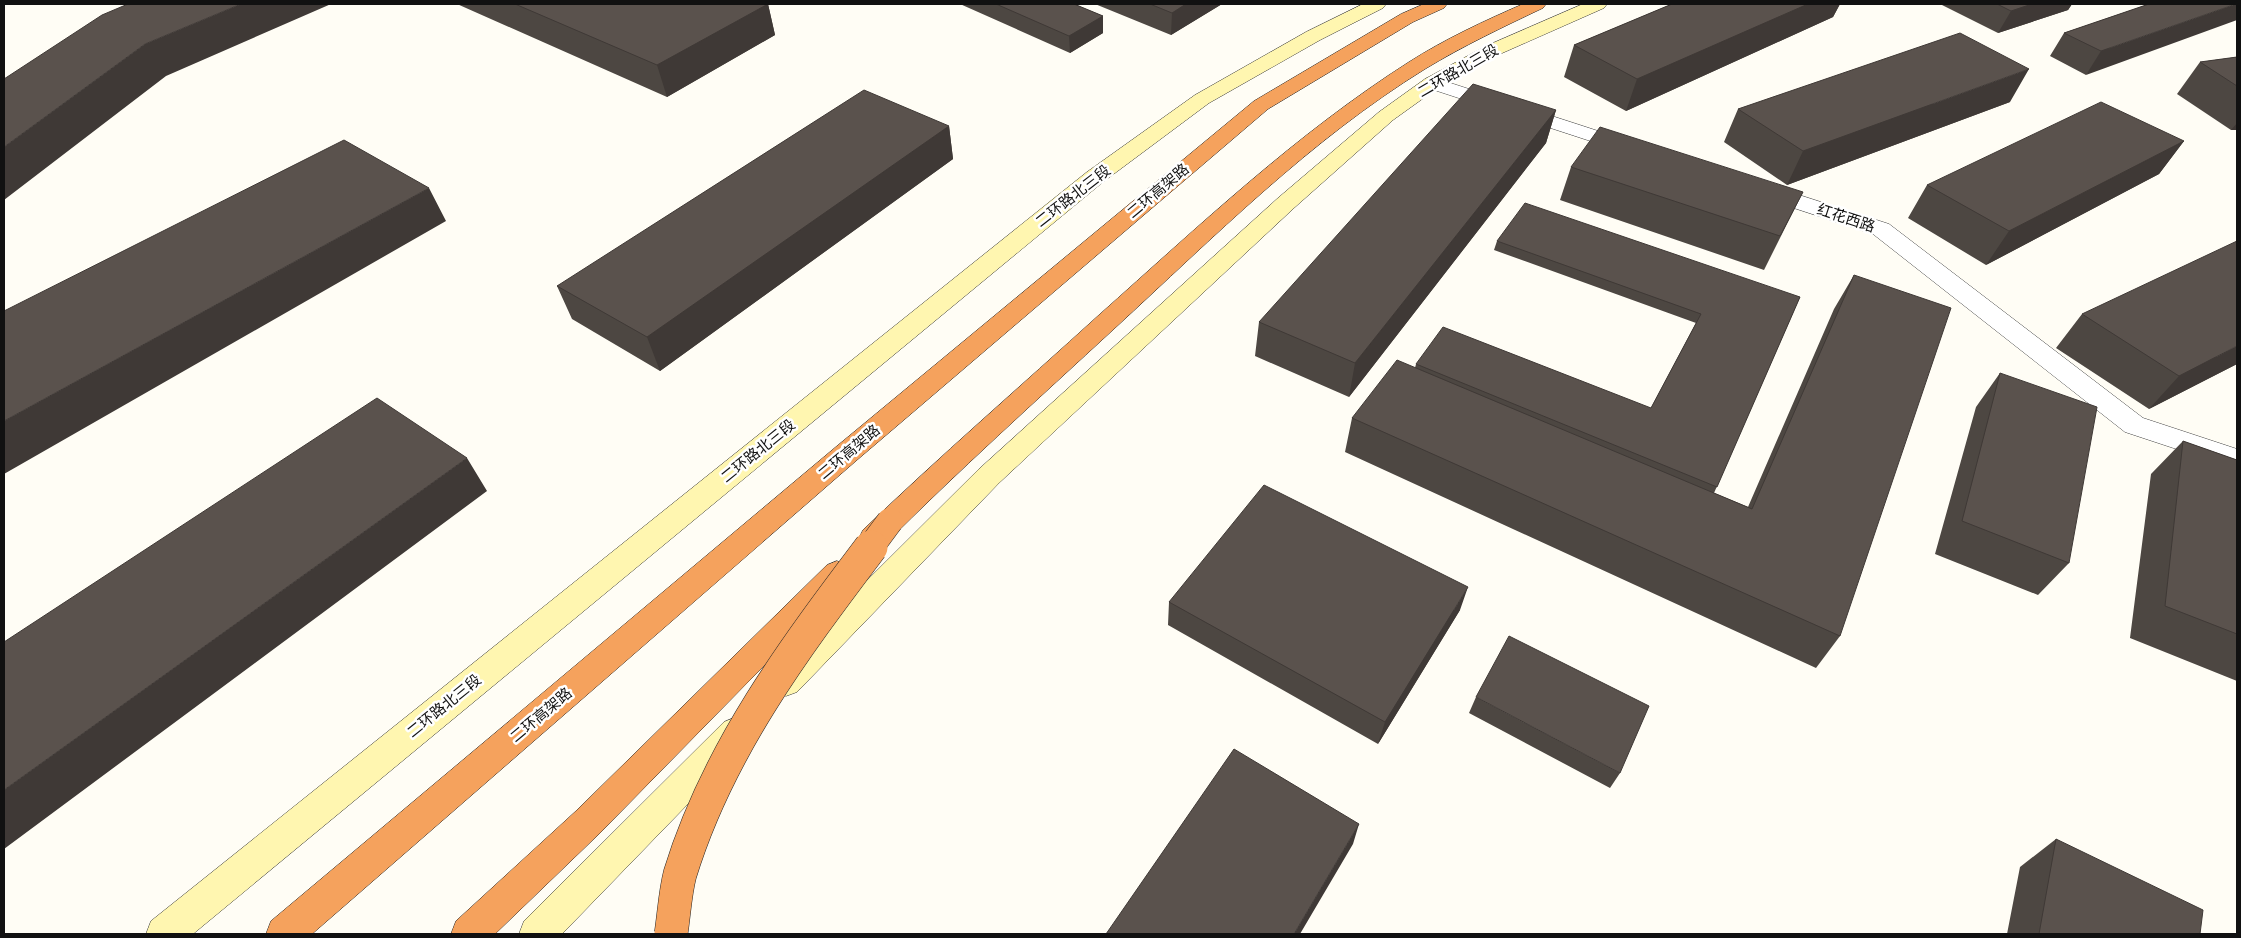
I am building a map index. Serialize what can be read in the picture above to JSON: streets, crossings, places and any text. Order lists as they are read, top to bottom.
{
  "streets": {
    "highway": ["二环高架路"],
    "main road": ["二环路北三段"],
    "street": ["红花西路"]
  }
}
